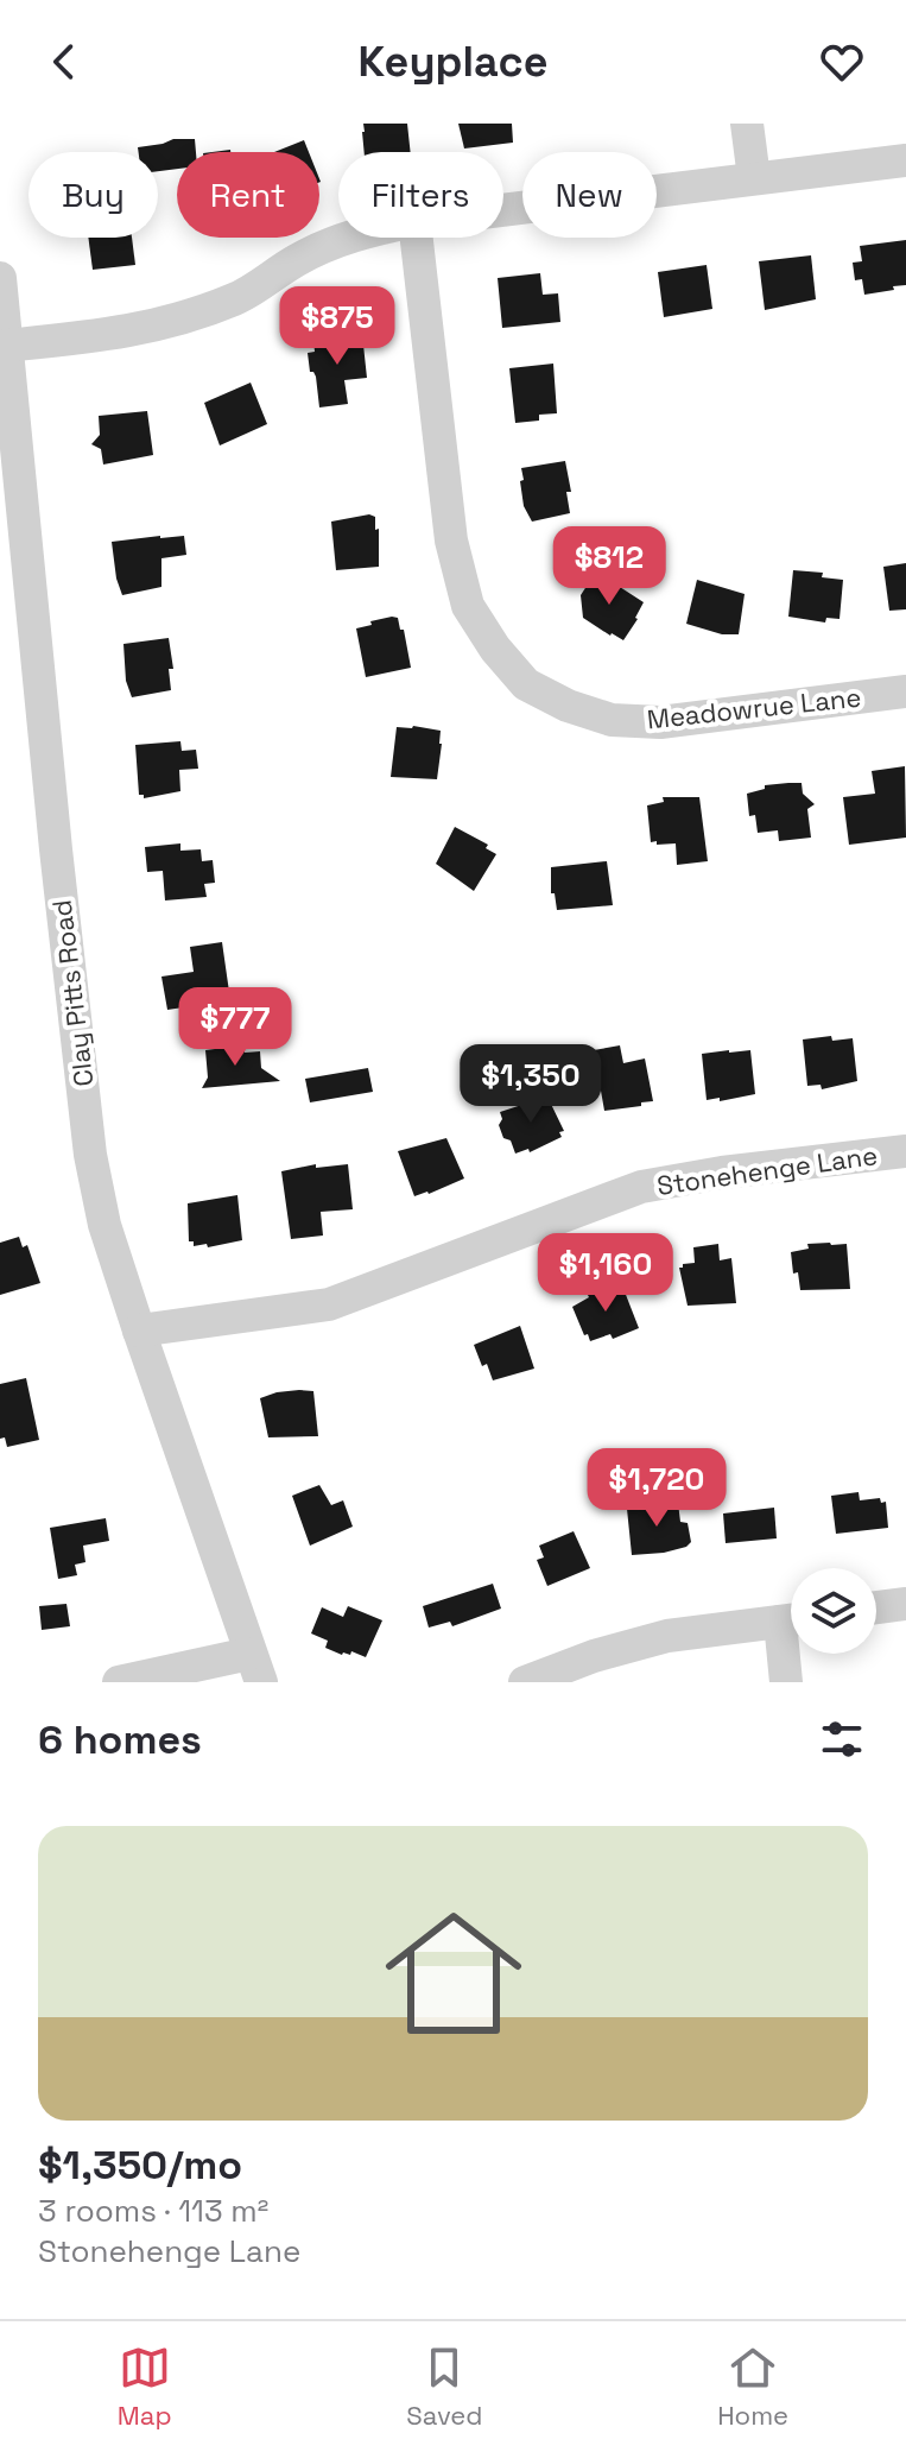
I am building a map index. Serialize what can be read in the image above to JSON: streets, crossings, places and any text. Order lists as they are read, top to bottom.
{
  "streets": {
    "street": ["Meadowrue Lane", "Clay Pitts Road", "Stonehenge Lane"]
  },
  "crossings": [
    ["Clay Pitts Road", "Stonehenge Lane"]
  ],
  "page": {
    "header": "Keyplace",
    "chip": [
      "Buy",
      "Rent",
      "Filters",
      "New"
    ],
    "price": [
      "$875",
      "$812",
      "$777",
      "$1,350",
      "$1,160",
      "$1,720"
    ],
    "heading": "6 homes",
    "list": [
      {
        "name": "$1,350/mo",
        "note": "3 rooms · 113 m² · Stonehenge Lane"
      }
    ],
    "tabs": ["Map", "Saved", "Home"]
  }
}
